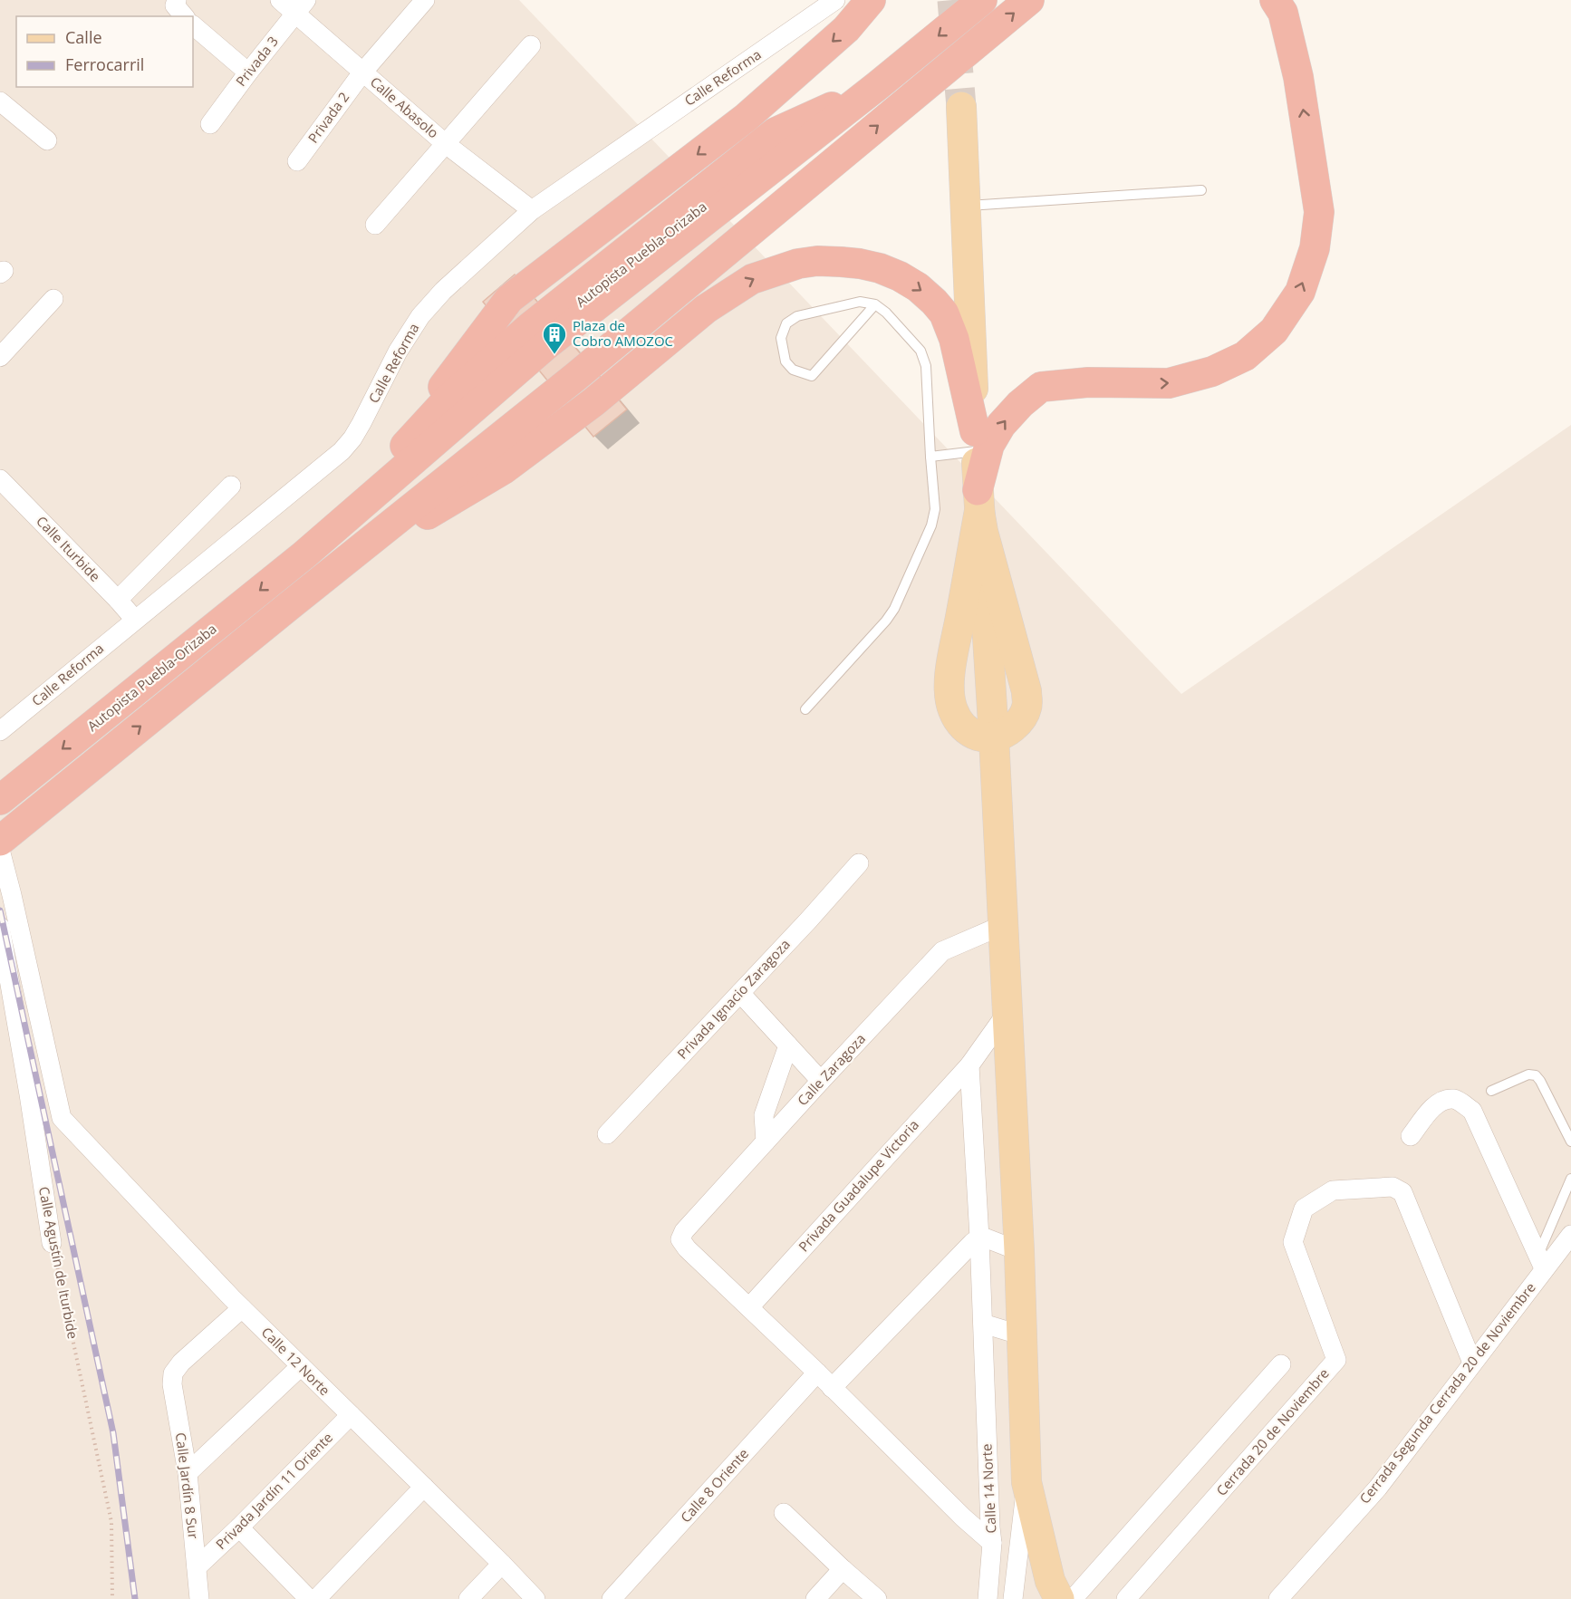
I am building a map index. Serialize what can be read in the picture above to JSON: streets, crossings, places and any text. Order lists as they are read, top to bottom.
{
  "streets": {
    "highway": ["Autopista Puebla-Orizaba"],
    "street": [
      "Privada 3",
      "Calle Reforma",
      "Calle Abasolo",
      "Privada 2",
      "Calle Iturbide",
      "Privada Ignacio Zaragoza",
      "Calle Zaragoza",
      "Privada Guadalupe Victoria",
      "Calle Agustín de Iturbide",
      "Calle 12 Norte",
      "Cerrada Segunda Cerrada 20 de Noviembre",
      "Cerrada 20 de Noviembre",
      "Calle Jardín 8 Sur",
      "Calle 8 Oriente",
      "Calle 14 Norte",
      "Privada Jardín 11 Oriente"
    ]
  },
  "crossings": [
    ["Privada 3", "Calle Abasolo"],
    ["Calle Reforma", "Calle Abasolo"],
    ["Calle Reforma", "Calle Iturbide"],
    ["Calle Abasolo", "Privada 2"],
    ["Autopista Puebla-Orizaba", "Calle 12 Norte"],
    ["Calle Zaragoza", "Calle 14 Norte"],
    ["Privada Guadalupe Victoria", "Calle 14 Norte"],
    ["Calle 12 Norte", "Calle Jardín 8 Sur"],
    ["Calle 12 Norte", "Privada Jardín 11 Oriente"],
    ["Cerrada Segunda Cerrada 20 de Noviembre", "Cerrada 20 de Noviembre"],
    ["Calle Jardín 8 Sur", "Privada Jardín 11 Oriente"],
    ["Calle 8 Oriente", "Calle 14 Norte"]
  ],
  "places": {
    "building": ["Plaza de Cobro AMOZOC"]
  },
  "legend": ["Calle", "Ferrocarril"]
}
